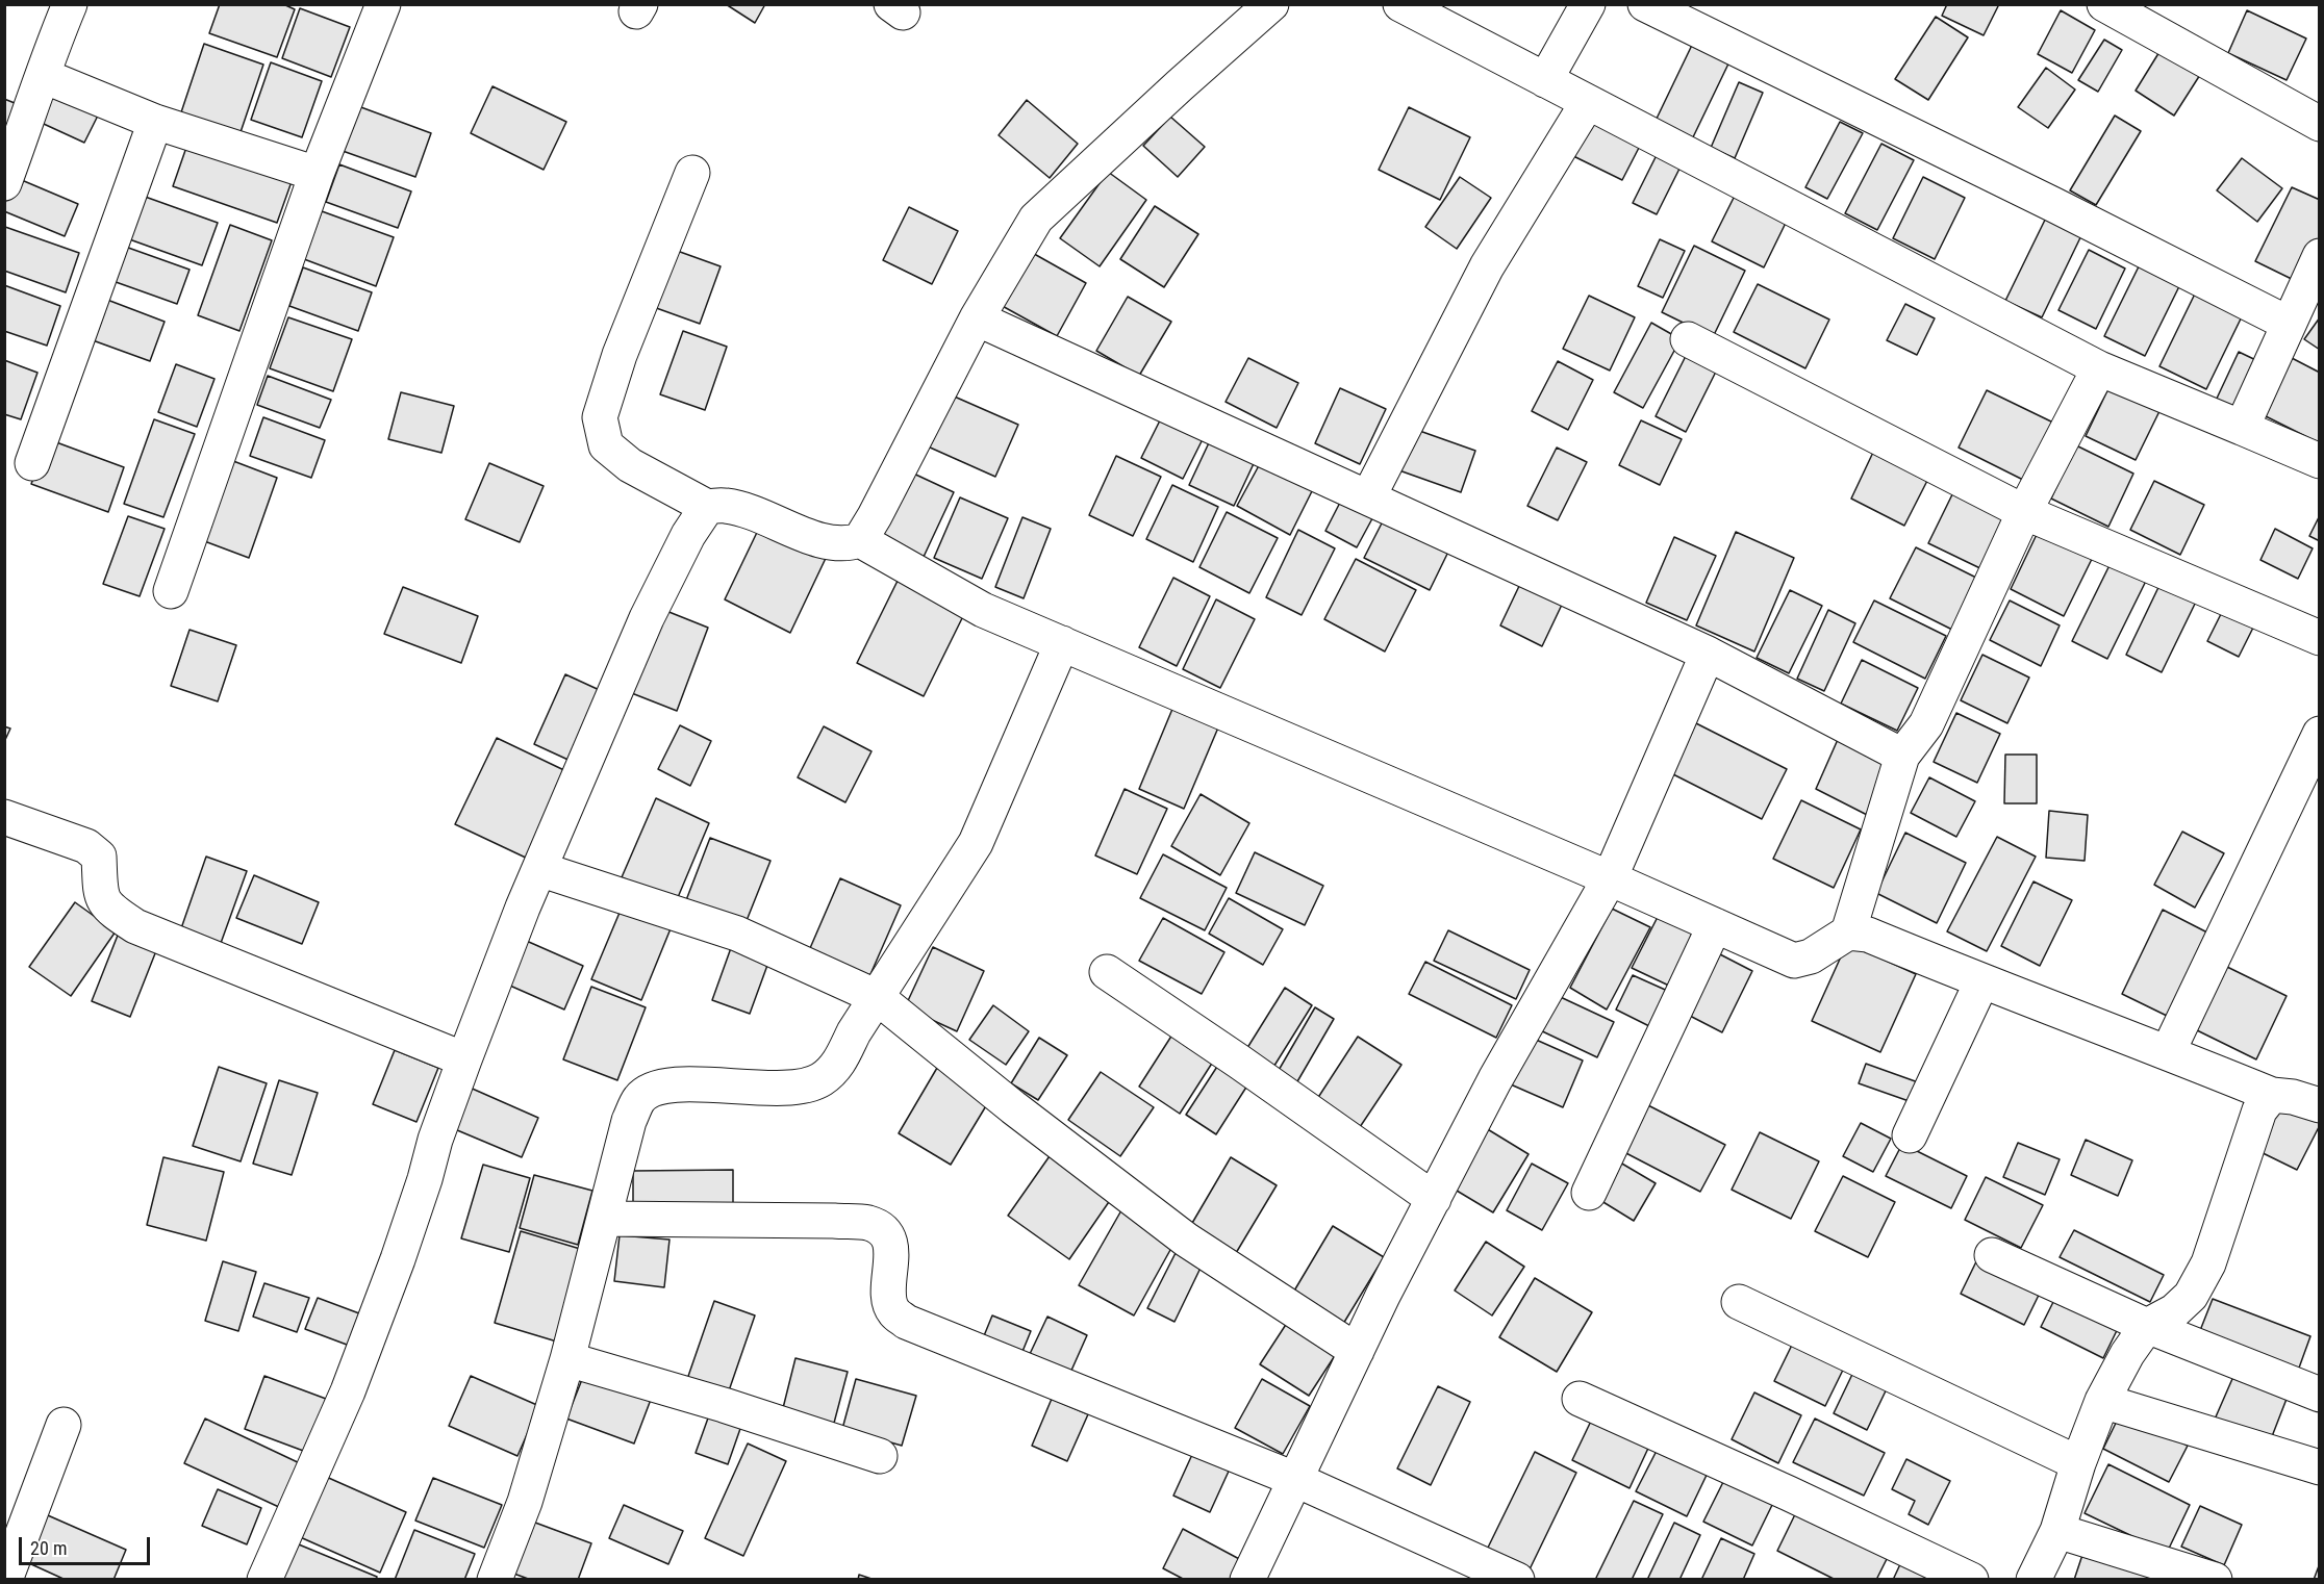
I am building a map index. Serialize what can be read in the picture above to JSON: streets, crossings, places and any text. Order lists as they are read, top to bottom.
{
  "scale_bar": "20 m"
}
